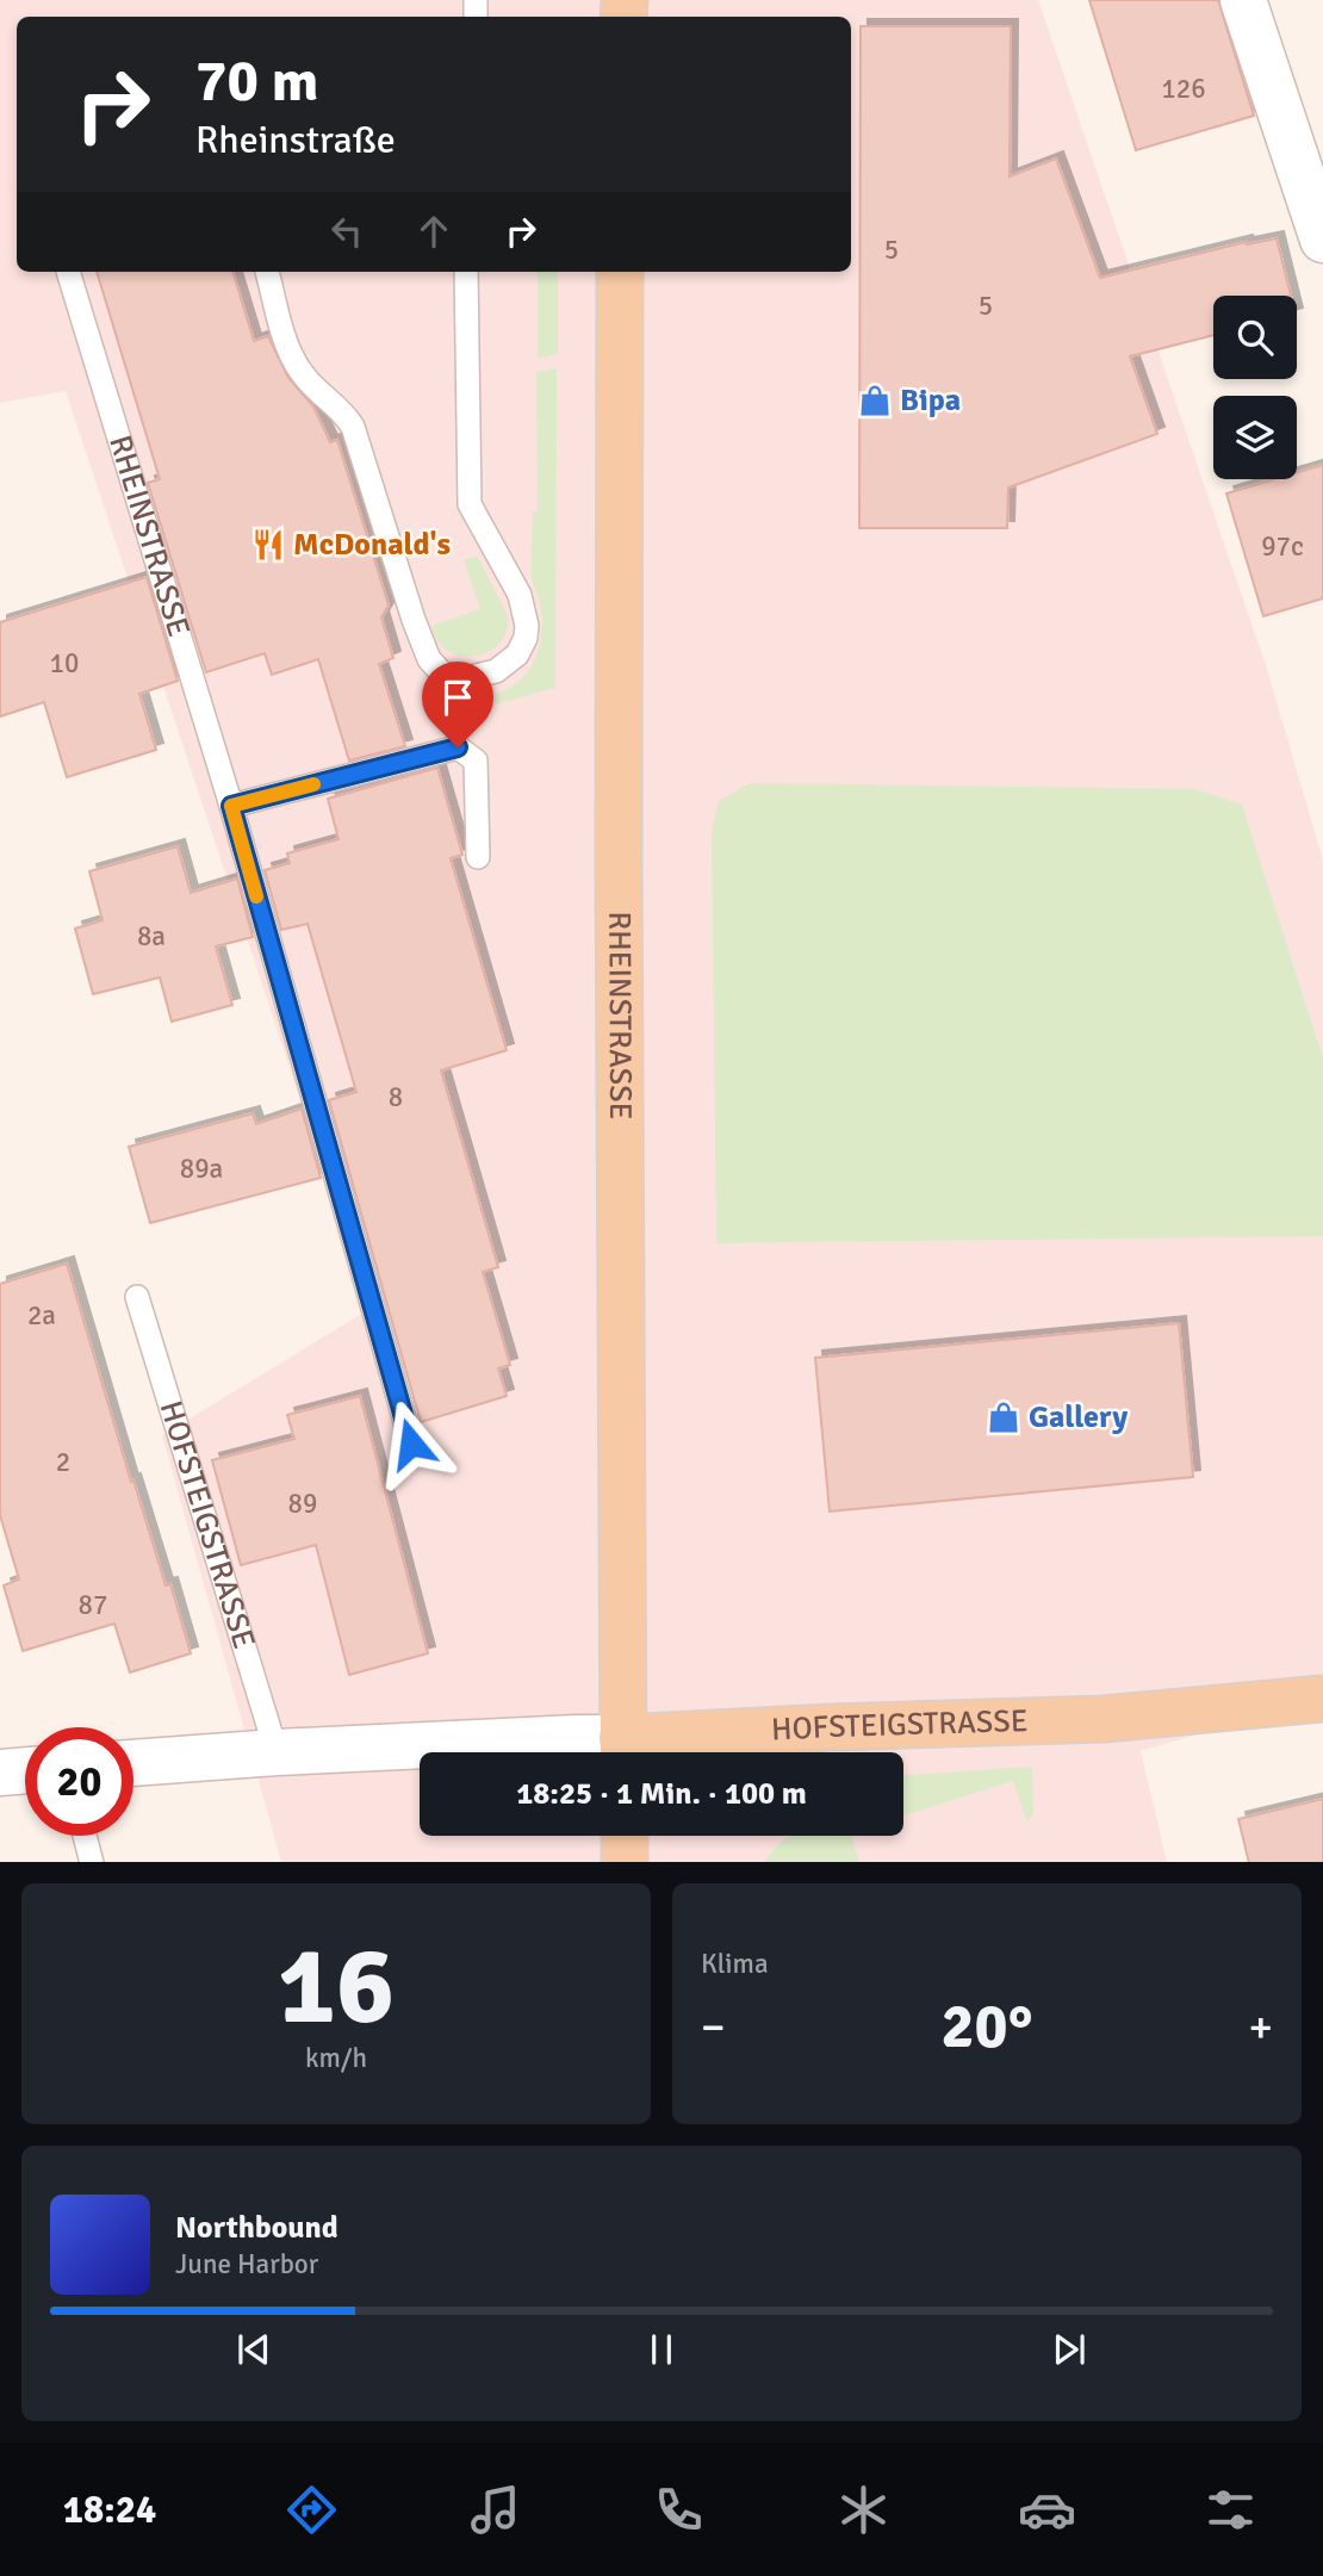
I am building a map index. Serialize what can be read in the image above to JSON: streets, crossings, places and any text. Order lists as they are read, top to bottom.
{
  "streets": {
    "main road": ["RHEINSTRASSE", "HOFSTEIGSTRASSE"]
  },
  "crossings": [
    ["RHEINSTRASSE", "HOFSTEIGSTRASSE"]
  ],
  "places": {
    "shop": ["Bipa", "Gallery"],
    "restaurant": ["McDonald's"]
  },
  "house_numbers": [
    "126",
    "5",
    "5",
    "97c",
    "10",
    "8a",
    "8",
    "89a",
    "2a",
    "2",
    "89",
    "87"
  ],
  "page": {
    "turn": ["70 m", "Rheinstraße"],
    "limit": "20",
    "trip": "18:25 · 1 Min. · 100 m",
    "tile": [
      ["16", "km/h"],
      "Klima"
    ],
    "heat": ["−", "20°", "+"],
    "song": ["Northbound", "June Harbor"],
    "tabs": "18:24"
  }
}
